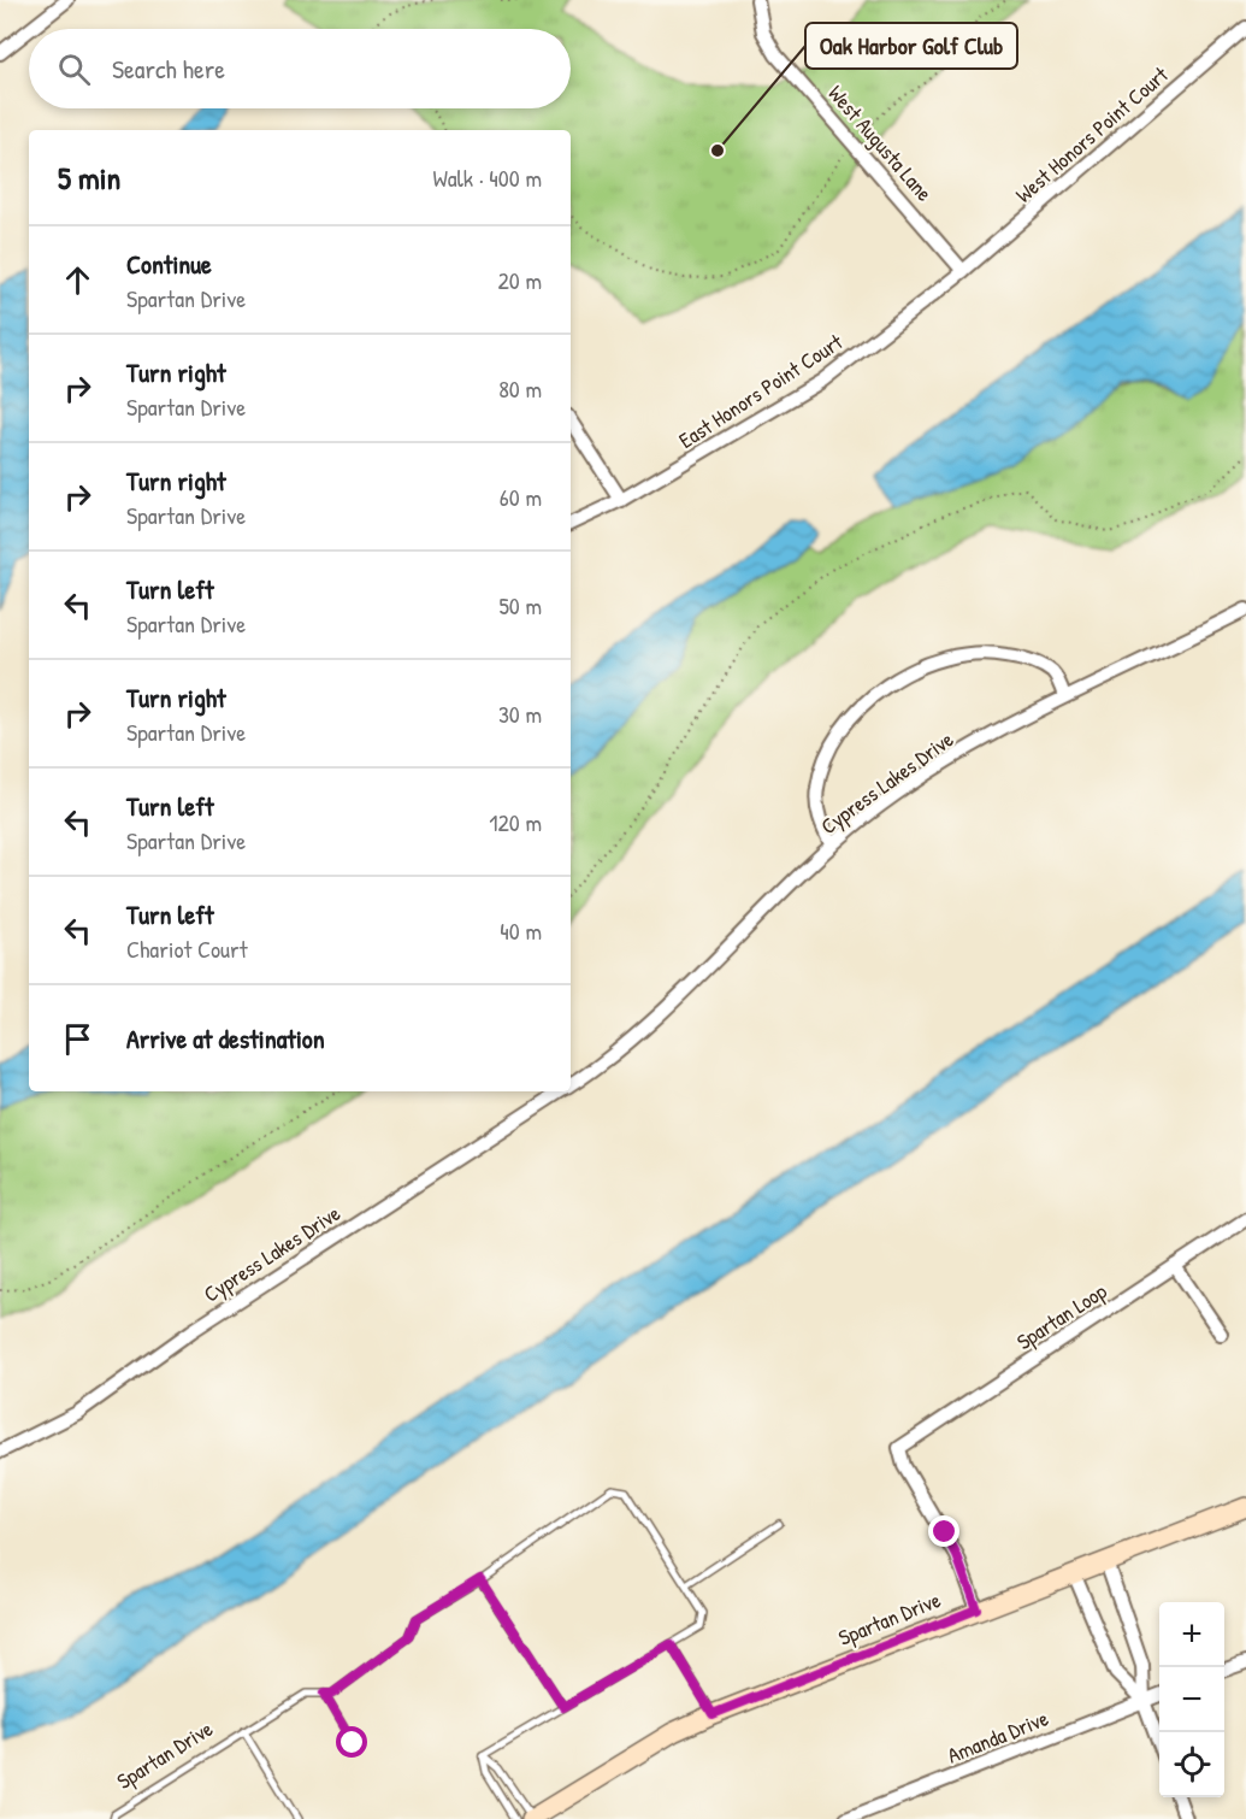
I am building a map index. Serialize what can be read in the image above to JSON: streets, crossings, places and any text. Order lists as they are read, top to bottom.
{
  "streets": {
    "street": [
      "West Honors Point Court",
      "West Augusta Lane",
      "East Honors Point Court",
      "Cypress Lakes Drive",
      "Spartan Loop",
      "Spartan Drive",
      "Amanda Drive"
    ]
  },
  "crossings": [
    ["West Honors Point Court", "West Augusta Lane"],
    ["West Honors Point Court", "East Honors Point Court"],
    ["West Augusta Lane", "East Honors Point Court"],
    ["Spartan Loop", "Spartan Drive"]
  ],
  "places": ["Oak Harbor Golf Club"],
  "page": {
    "search": "Search here",
    "heading": ["5 min", "Walk · 400 m"],
    "list": [
      ["Continue", "Spartan Drive", "20 m"],
      ["Turn right", "Spartan Drive", "80 m"],
      ["Turn right", "Spartan Drive", "60 m"],
      ["Turn left", "Spartan Drive", "50 m"],
      ["Turn right", "Spartan Drive", "30 m"],
      ["Turn left", "Spartan Drive", "120 m"],
      ["Turn left", "Chariot Court", "40 m"],
      "Arrive at destination"
    ],
    "map_buttons": ["+", "−"]
  }
}
